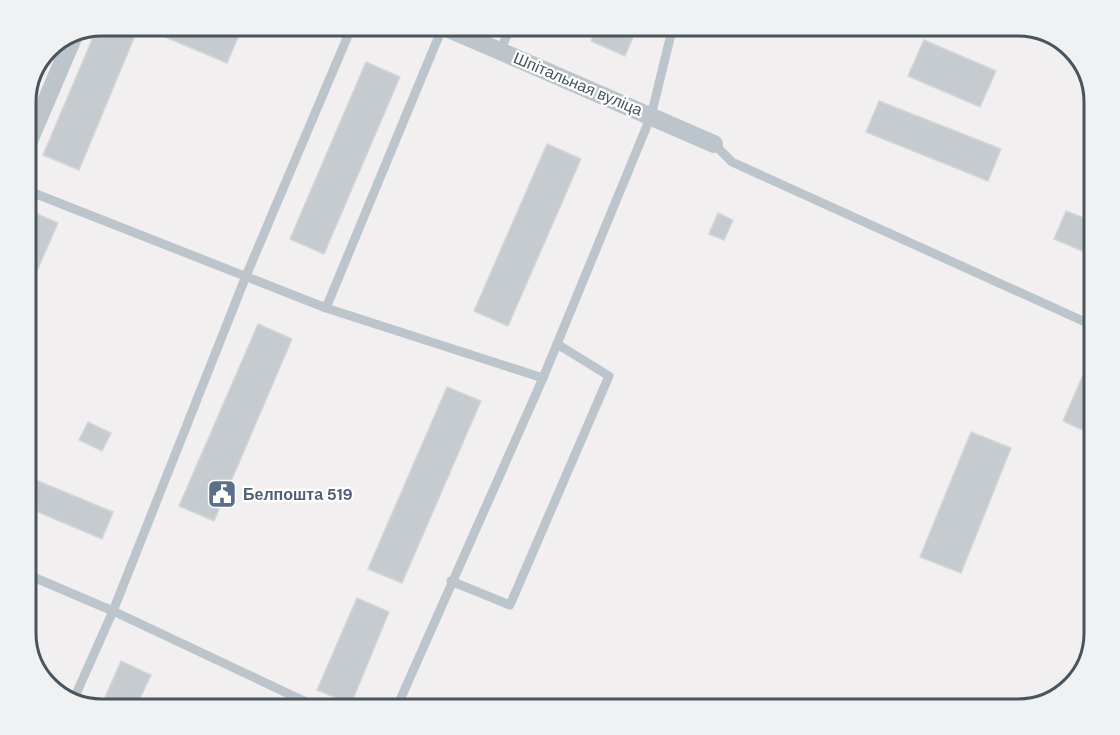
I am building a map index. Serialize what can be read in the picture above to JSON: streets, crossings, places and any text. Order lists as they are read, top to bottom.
{
  "streets": {
    "street": ["Шпітальная вуліца"]
  },
  "places": {
    "public building": ["Белпошта 519"]
  }
}
